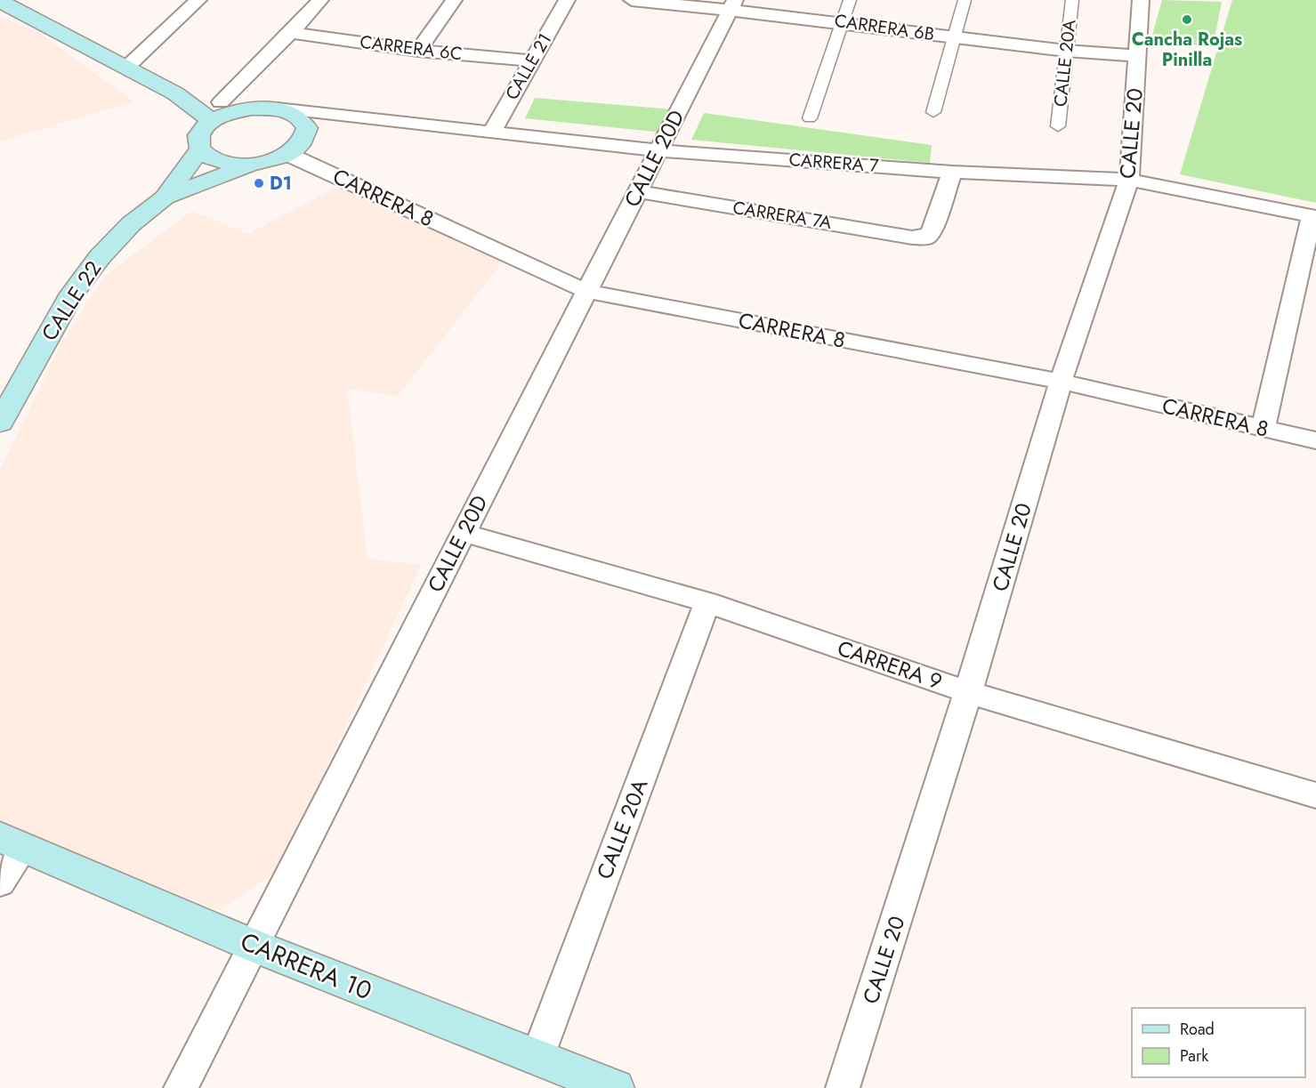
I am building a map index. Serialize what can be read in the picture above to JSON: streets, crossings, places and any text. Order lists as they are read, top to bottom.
{
  "streets": {
    "main road": ["CALLE 22", "CARRERA 10"],
    "street": [
      "CARRERA 6B",
      "CARRERA 6C",
      "CALLE 20A",
      "CALLE 21",
      "CALLE 20",
      "CALLE 20D",
      "CARRERA 7",
      "CARRERA 8",
      "CARRERA 7A",
      "CARRERA 9"
    ]
  },
  "crossings": [
    ["CARRERA 6B", "CALLE 20A"],
    ["CARRERA 6B", "CALLE 20"],
    ["CARRERA 6B", "CALLE 20D"],
    ["CARRERA 6C", "CALLE 21"],
    ["CALLE 20A", "CARRERA 9"],
    ["CALLE 20A", "CARRERA 10"],
    ["CALLE 21", "CARRERA 7"],
    ["CALLE 20", "CARRERA 7"],
    ["CALLE 20", "CARRERA 8"],
    ["CALLE 20", "CARRERA 9"],
    ["CALLE 20D", "CARRERA 7"],
    ["CALLE 20D", "CARRERA 8"],
    ["CALLE 20D", "CARRERA 7A"],
    ["CALLE 20D", "CARRERA 9"],
    ["CALLE 20D", "CARRERA 10"],
    ["CARRERA 7", "CARRERA 7A"]
  ],
  "places": ["Cancha Rojas Pinilla", "D1"],
  "legend": ["Road", "Park"]
}
